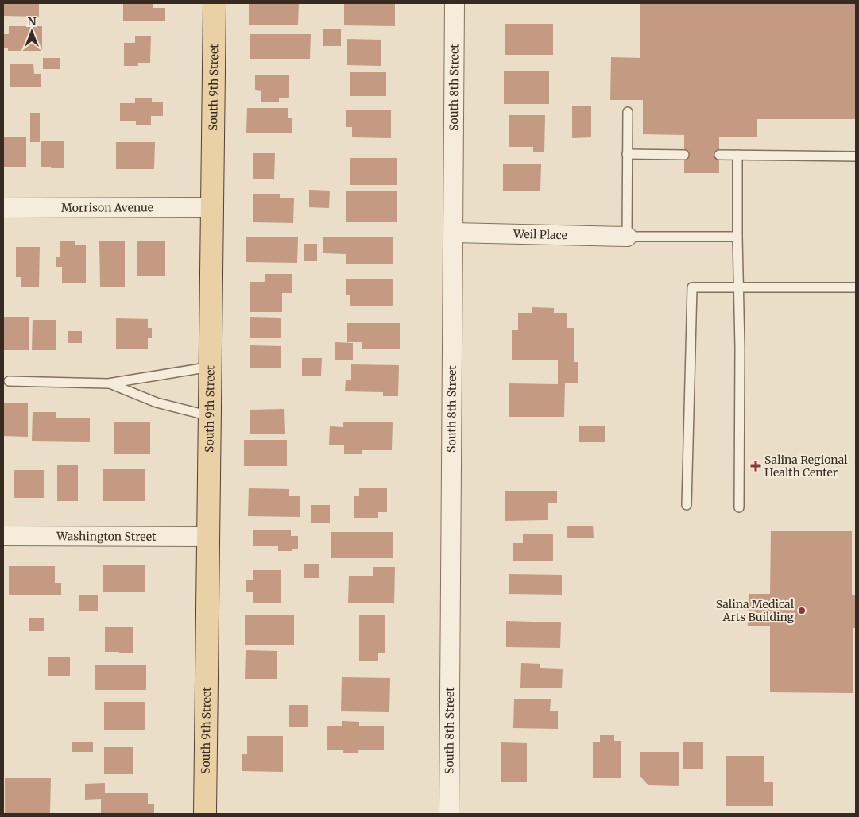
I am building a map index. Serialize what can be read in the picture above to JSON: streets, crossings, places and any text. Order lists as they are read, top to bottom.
{
  "streets": {
    "main road": ["South 9th Street"],
    "street": [
      "South 8th Street",
      "Morrison Avenue",
      "Weil Place",
      "Washington Street"
    ]
  },
  "crossings": [
    ["South 9th Street", "Morrison Avenue"],
    ["South 9th Street", "Washington Street"],
    ["South 8th Street", "Weil Place"]
  ],
  "places": {
    "health": ["Salina Regional Health Center"],
    "other": ["Salina Medical Arts Building"]
  },
  "north": "top"
}
